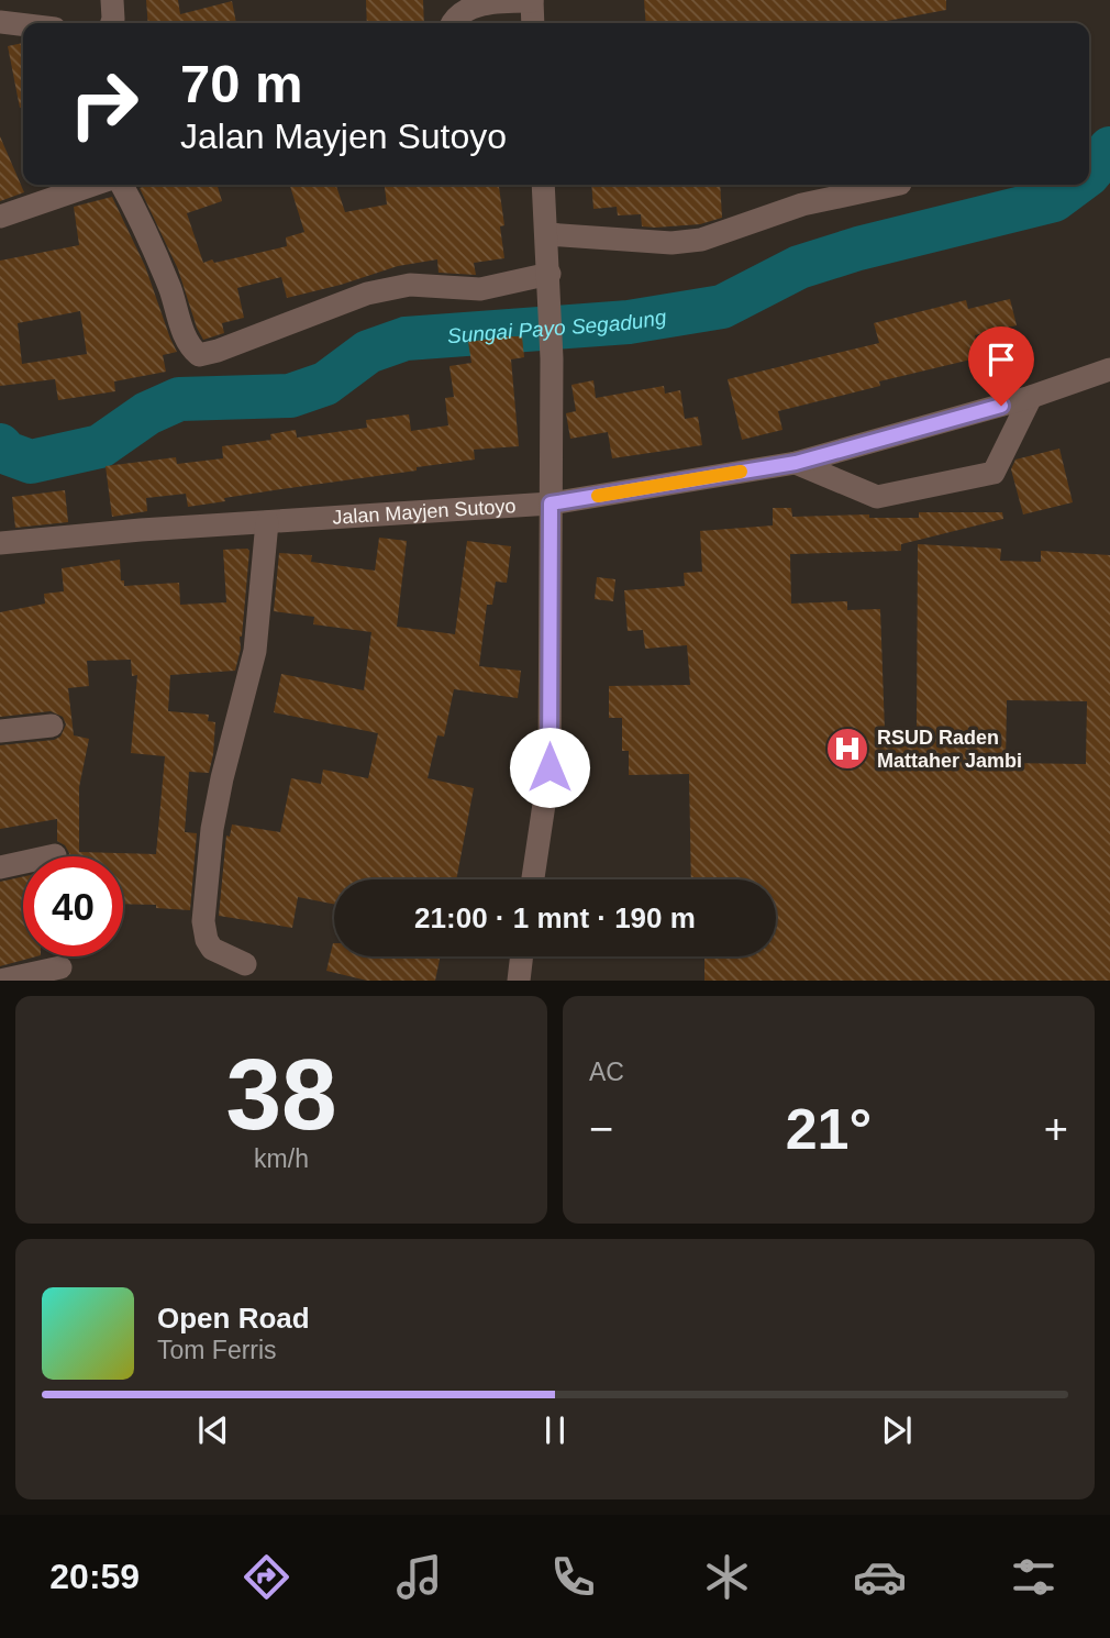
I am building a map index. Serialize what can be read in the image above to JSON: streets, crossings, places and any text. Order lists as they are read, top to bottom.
{
  "streets": {
    "street": ["Jalan Mayjen Sutoyo"]
  },
  "water": ["Sungai Payo Segadung"],
  "places": {
    "hospital": ["RSUD Raden Mattaher Jambi"]
  },
  "page": {
    "turn": ["70 m", "Jalan Mayjen Sutoyo"],
    "limit": "40",
    "trip": "21:00 · 1 mnt · 190 m",
    "tile": [
      ["38", "km/h"],
      "AC"
    ],
    "heat": ["−", "21°", "+"],
    "song": ["Open Road", "Tom Ferris"],
    "tabs": "20:59"
  }
}
